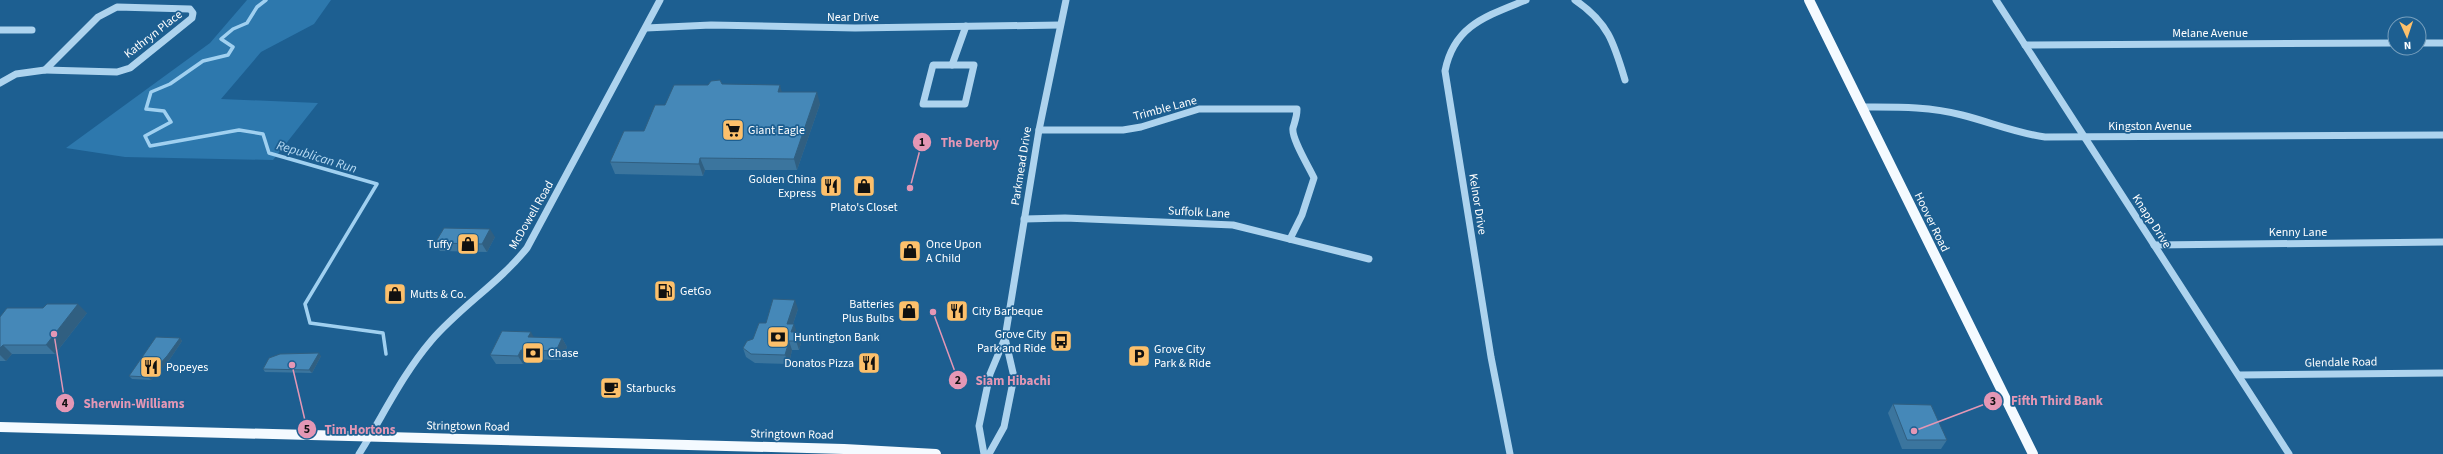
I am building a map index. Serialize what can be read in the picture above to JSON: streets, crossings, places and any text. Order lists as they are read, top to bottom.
{
  "streets": {
    "main road": ["Hoover Road", "Stringtown Road"],
    "street": [
      "Near Drive",
      "Melane Avenue",
      "Kathryn Place",
      "Trimble Lane",
      "Kingston Avenue",
      "Parkmead Drive",
      "Kelnor Drive",
      "Suffolk Lane",
      "McDowell Road",
      "Knapp Drive",
      "Kenny Lane",
      "Glendale Road"
    ]
  },
  "crossings": [
    ["Near Drive", "Parkmead Drive"],
    ["Near Drive", "McDowell Road"],
    ["Melane Avenue", "Knapp Drive"],
    ["Trimble Lane", "Parkmead Drive"],
    ["Trimble Lane", "Suffolk Lane"],
    ["Kingston Avenue", "Knapp Drive"],
    ["Kingston Avenue", "Hoover Road"],
    ["Parkmead Drive", "Suffolk Lane"],
    ["McDowell Road", "Stringtown Road"],
    ["Knapp Drive", "Kenny Lane"],
    ["Knapp Drive", "Glendale Road"]
  ],
  "water": ["Republican Run"],
  "places": {
    "supermarket": ["Giant Eagle"],
    "restaurant": [
      "Golden China Express",
      "City Barbeque",
      "Donatos Pizza",
      "Popeyes"
    ],
    "shop": [
      "Plato's Closet",
      "Tuffy",
      "Once Upon A Child",
      "Mutts & Co.",
      "Batteries Plus Bulbs"
    ],
    "other": [
      "The Derby",
      "Siam Hibachi",
      "Sherwin-Williams",
      "Tim Hortons",
      "Fifth Third Bank"
    ],
    "fuel station": ["GetGo"],
    "bank": ["Huntington Bank", "Chase"],
    "bus stop": ["Grove City Park and Ride"],
    "parking": ["Grove City Park & Ride"],
    "cafe": ["Starbucks"]
  },
  "north": "bottom"
}
